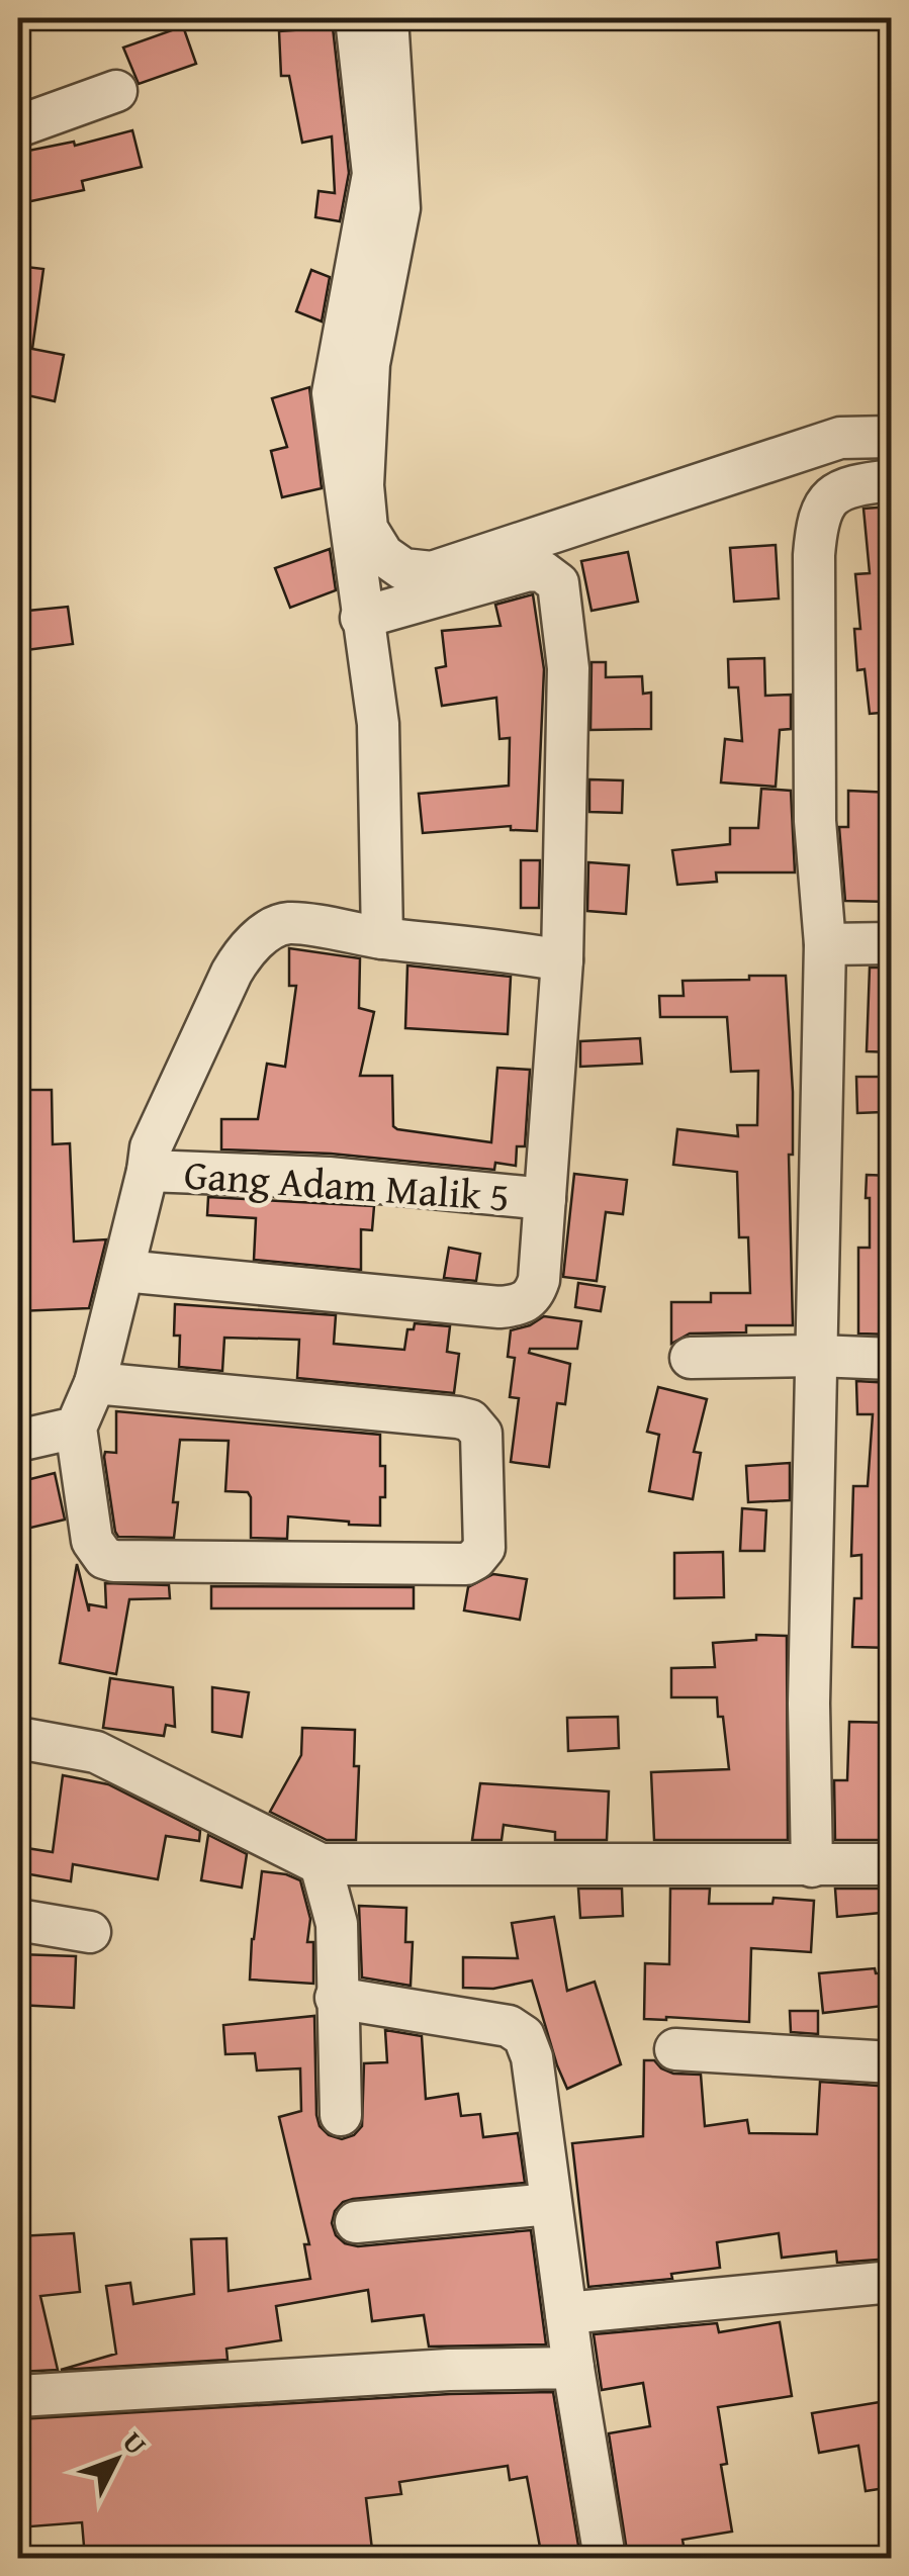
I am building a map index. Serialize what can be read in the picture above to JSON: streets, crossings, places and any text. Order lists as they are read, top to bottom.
{
  "streets": {
    "street": ["Gang Adam Malik 5"]
  },
  "north": "top right"
}
